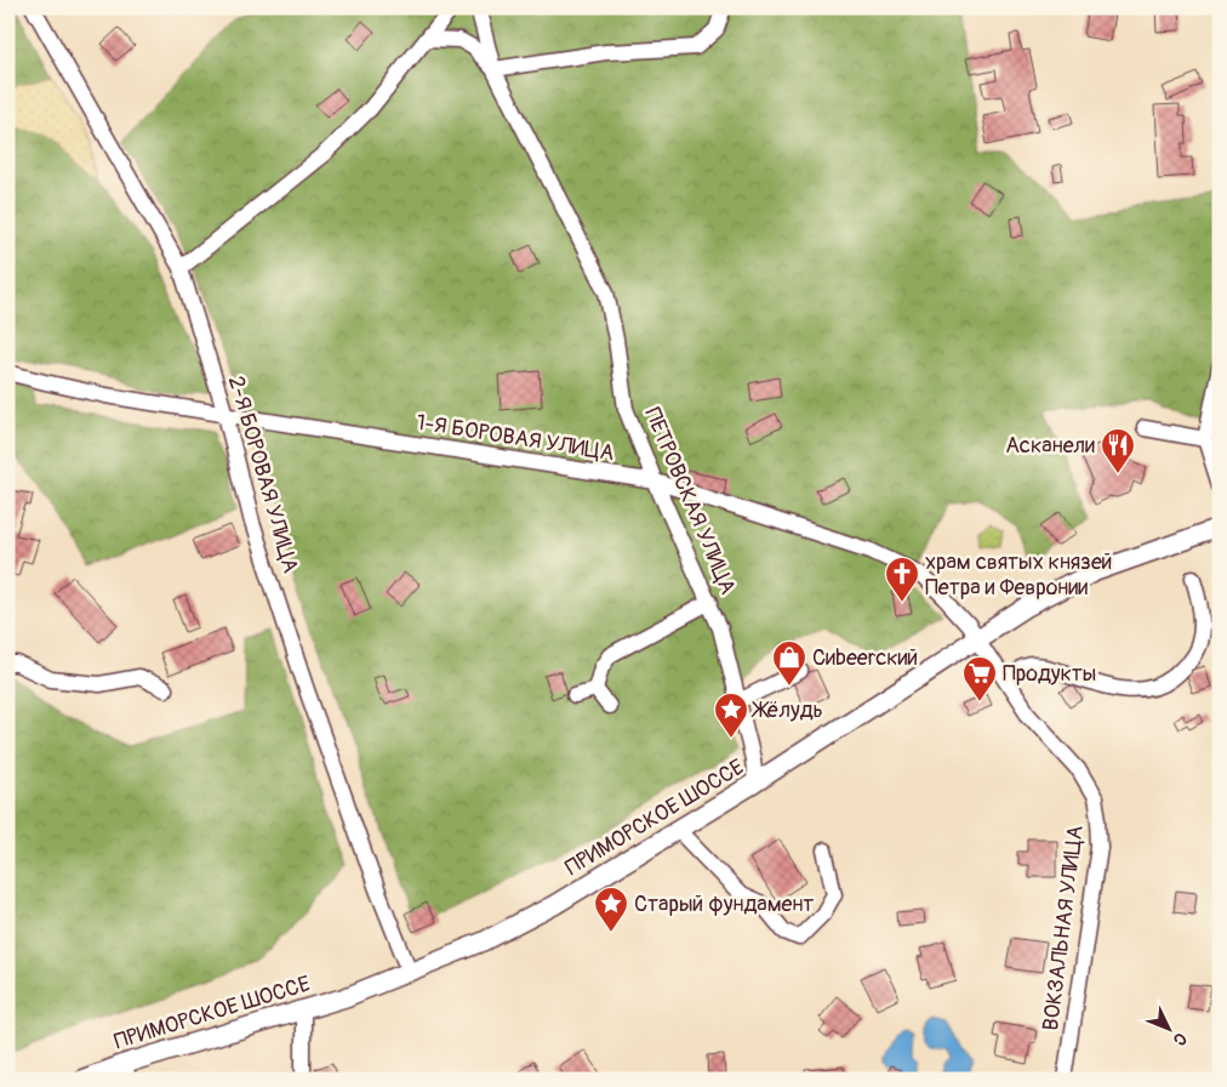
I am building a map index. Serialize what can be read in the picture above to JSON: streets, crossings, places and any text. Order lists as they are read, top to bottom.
{
  "streets": {
    "main road": ["ПРИМОРСКОЕ ШОССЕ"],
    "street": [
      "1-Я БОРОВАЯ УЛИЦА",
      "2-Я БОРОВАЯ УЛИЦА",
      "ПЕТРОВСКАЯ УЛИЦА",
      "ВОКЗАЛЬНАЯ УЛИЦА"
    ]
  },
  "crossings": [
    ["1-Я БОРОВАЯ УЛИЦА", "2-Я БОРОВАЯ УЛИЦА"],
    ["1-Я БОРОВАЯ УЛИЦА", "ПЕТРОВСКАЯ УЛИЦА"],
    ["1-Я БОРОВАЯ УЛИЦА", "ПРИМОРСКОЕ ШОССЕ"],
    ["1-Я БОРОВАЯ УЛИЦА", "ВОКЗАЛЬНАЯ УЛИЦА"],
    ["2-Я БОРОВАЯ УЛИЦА", "ПРИМОРСКОЕ ШОССЕ"],
    ["ПЕТРОВСКАЯ УЛИЦА", "ПРИМОРСКОЕ ШОССЕ"],
    ["ПРИМОРСКОЕ ШОССЕ", "ВОКЗАЛЬНАЯ УЛИЦА"]
  ],
  "places": {
    "restaurant": ["Асканели"],
    "church": ["храм святых князей Петра и Февронии"],
    "shop": ["Сиbeerский"],
    "supermarket": ["Продукты"],
    "place": ["Жёлудь", "Старый фундамент"]
  },
  "north": "bottom right"
}
